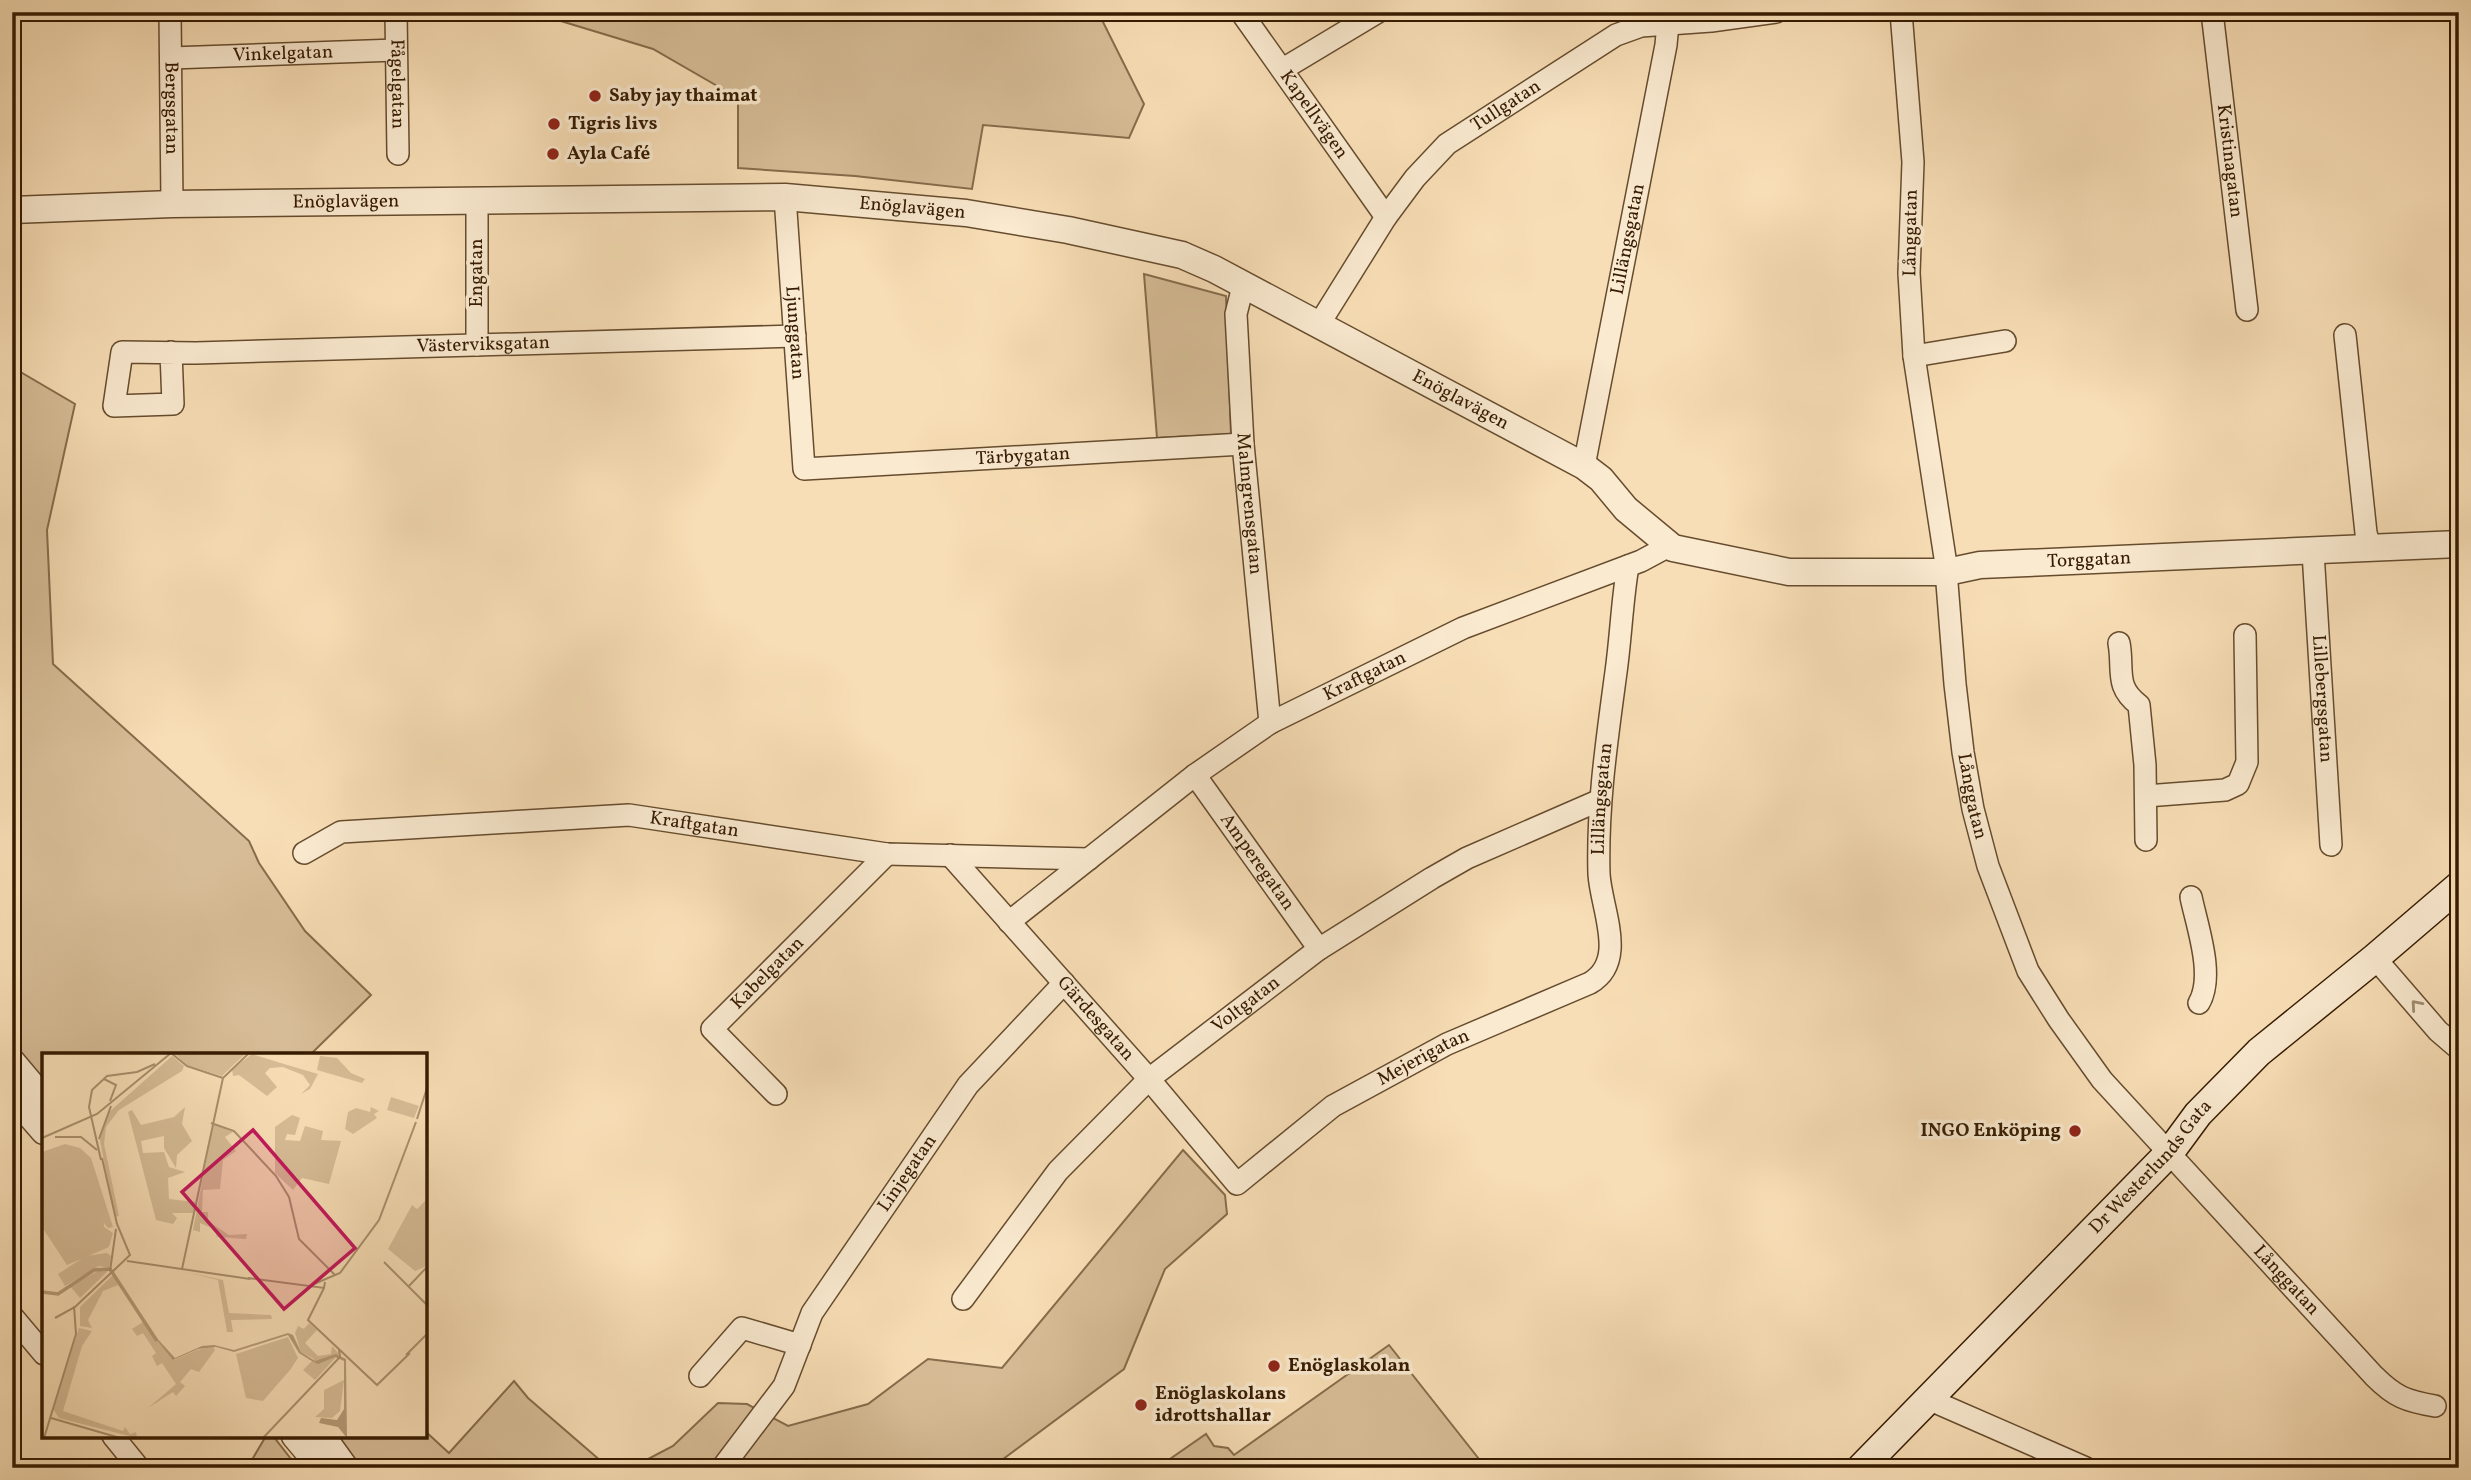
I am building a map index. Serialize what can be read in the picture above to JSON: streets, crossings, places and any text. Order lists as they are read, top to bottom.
{
  "streets": {
    "main road": ["Dr Westerlunds Gata"],
    "street": [
      "Vinkelgatan",
      "Fågelgatan",
      "Tullgatan",
      "Bergsgatan",
      "Kapellvägen",
      "Kristinagatan",
      "Enöglavägen",
      "Långgatan",
      "Lillängsgatan",
      "Engatan",
      "Ljunggatan",
      "Västerviksgatan",
      "Tärbygatan",
      "Malmgrensgatan",
      "Torggatan",
      "Kraftgatan",
      "Lillebergsgatan",
      "Amperegatan",
      "Kabelgatan",
      "Voltgatan",
      "Gärdesgatan",
      "Mejerigatan",
      "Linjegatan"
    ]
  },
  "crossings": [
    ["Vinkelgatan", "Fågelgatan"],
    ["Vinkelgatan", "Bergsgatan"],
    ["Tullgatan", "Kapellvägen"],
    ["Tullgatan", "Enöglavägen"],
    ["Tullgatan", "Lillängsgatan"],
    ["Bergsgatan", "Enöglavägen"],
    ["Enöglavägen", "Lillängsgatan"],
    ["Enöglavägen", "Engatan"],
    ["Enöglavägen", "Ljunggatan"],
    ["Enöglavägen", "Malmgrensgatan"],
    ["Enöglavägen", "Torggatan"],
    ["Enöglavägen", "Kraftgatan"],
    ["Långgatan", "Torggatan"],
    ["Långgatan", "Dr Westerlunds Gata"],
    ["Lillängsgatan", "Kraftgatan"],
    ["Lillängsgatan", "Voltgatan"],
    ["Lillängsgatan", "Mejerigatan"],
    ["Engatan", "Västerviksgatan"],
    ["Ljunggatan", "Västerviksgatan"],
    ["Ljunggatan", "Tärbygatan"],
    ["Tärbygatan", "Malmgrensgatan"],
    ["Malmgrensgatan", "Kraftgatan"],
    ["Torggatan", "Lillebergsgatan"],
    ["Kraftgatan", "Amperegatan"],
    ["Kraftgatan", "Kabelgatan"],
    ["Kraftgatan", "Gärdesgatan"],
    ["Amperegatan", "Voltgatan"],
    ["Voltgatan", "Gärdesgatan"],
    ["Gärdesgatan", "Mejerigatan"],
    ["Gärdesgatan", "Linjegatan"]
  ],
  "places": [
    "Saby jay thaimat",
    "Tigris livs",
    "Ayla Café",
    "INGO Enköping",
    "Enöglaskolan",
    "Enöglaskolans idrottshallar"
  ]
}
